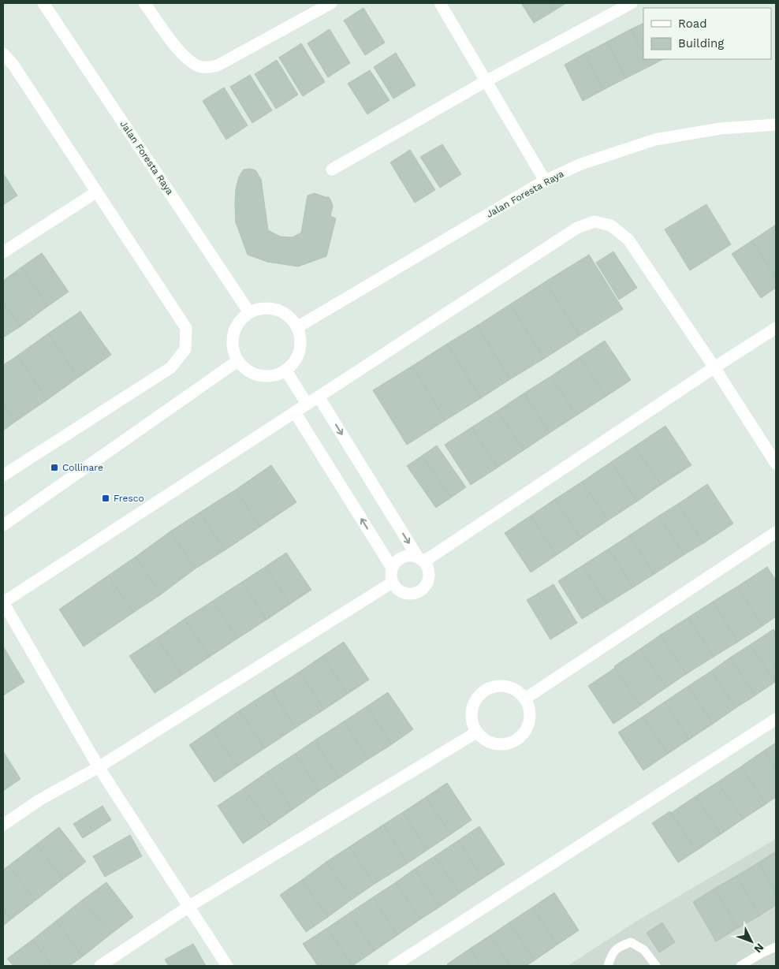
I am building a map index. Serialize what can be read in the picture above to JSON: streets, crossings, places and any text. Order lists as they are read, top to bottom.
{
  "streets": {
    "street": ["Jalan Foresta Raya"]
  },
  "places": {
    "transit": ["Collinare", "Fresco"]
  },
  "legend": ["Road", "Building"],
  "north": "bottom right"
}
